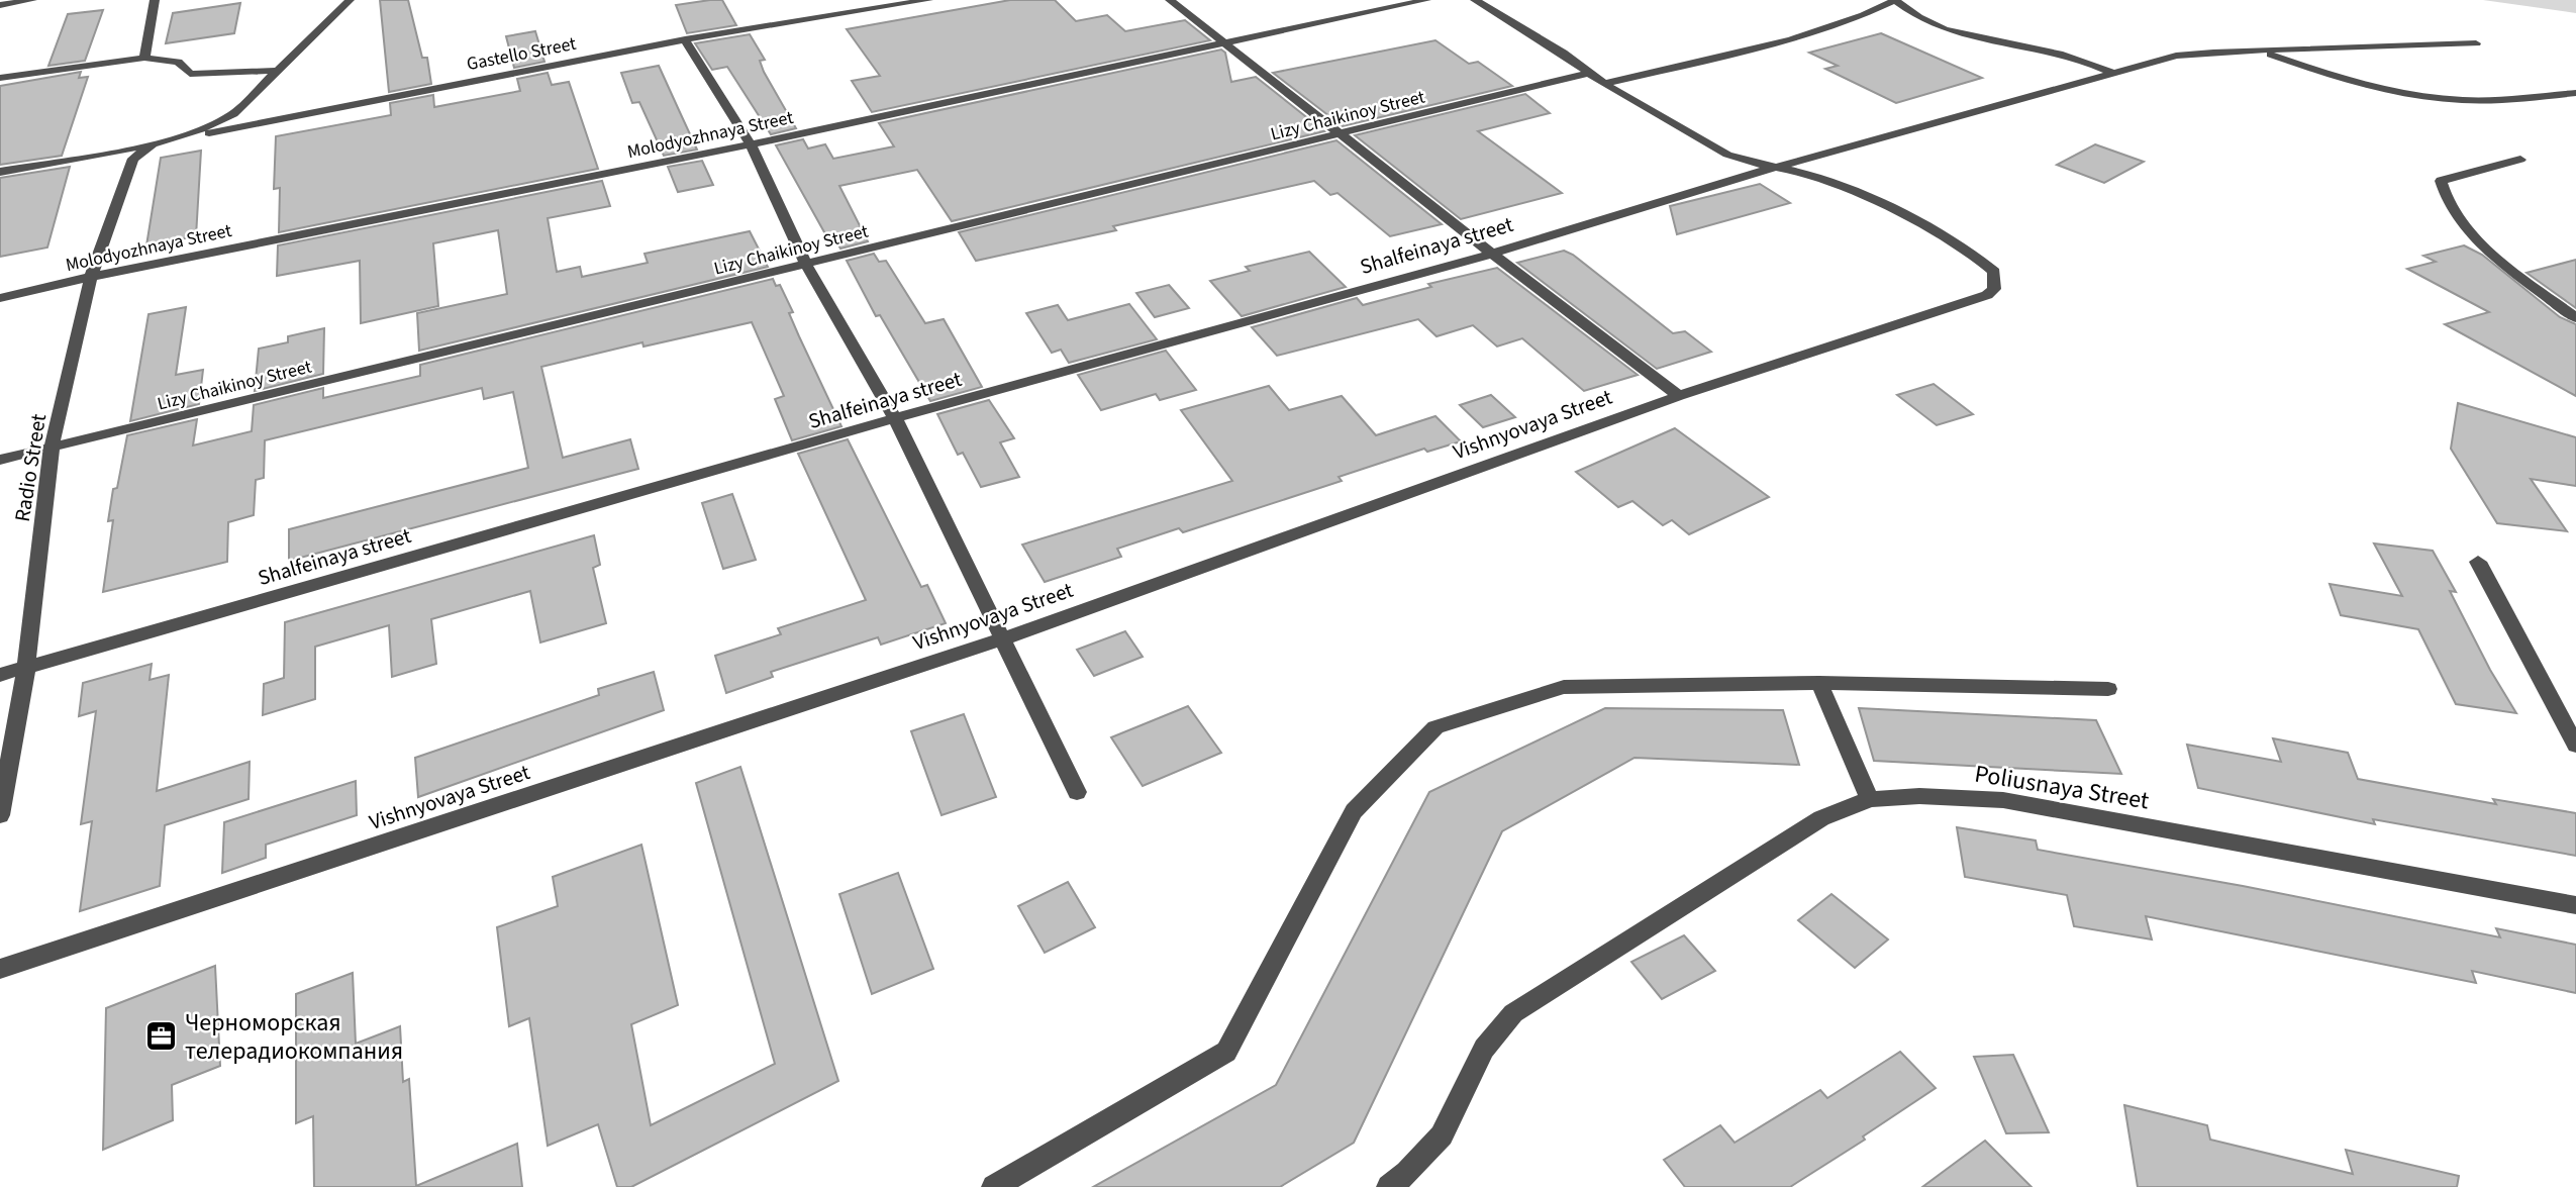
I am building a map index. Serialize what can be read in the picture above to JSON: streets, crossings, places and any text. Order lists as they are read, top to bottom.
{
  "streets": {
    "street": [
      "Gastello Street",
      "Lizy Chaikinoy Street",
      "Molodyozhnaya Street",
      "Shalfeinaya street",
      "Vishnyovaya Street",
      "Radio Street",
      "Poliusnaya Street"
    ]
  },
  "crossings": [
    ["Gastello Street", "Radio Street"],
    ["Lizy Chaikinoy Street", "Radio Street"],
    ["Molodyozhnaya Street", "Radio Street"],
    ["Shalfeinaya street", "Vishnyovaya Street"],
    ["Shalfeinaya street", "Radio Street"]
  ],
  "places": {
    "office": ["Черноморская телерадиокомпания"]
  }
}
